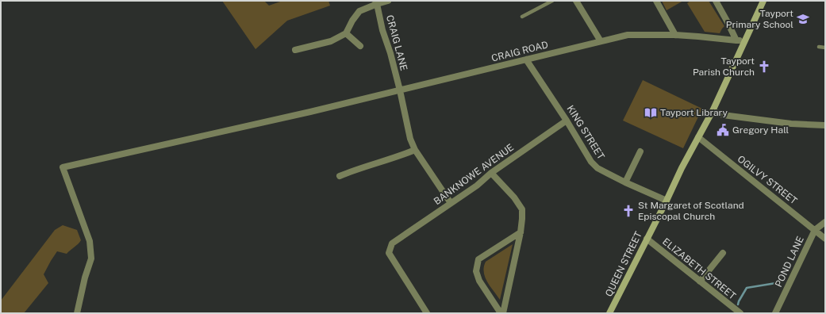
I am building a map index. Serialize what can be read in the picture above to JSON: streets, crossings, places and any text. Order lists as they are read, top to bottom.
{
  "streets": {
    "main road": ["QUEEN STREET"],
    "street": [
      "CRAIG LANE",
      "CRAIG ROAD",
      "KING STREET",
      "BANKNOWE AVENUE",
      "OGILVY STREET",
      "POND LANE",
      "ELIZABETH STREET"
    ]
  },
  "crossings": [
    ["CRAIG LANE", "CRAIG ROAD"],
    ["CRAIG LANE", "BANKNOWE AVENUE"],
    ["CRAIG ROAD", "KING STREET"],
    ["CRAIG ROAD", "QUEEN STREET"],
    ["KING STREET", "BANKNOWE AVENUE"],
    ["KING STREET", "QUEEN STREET"],
    ["OGILVY STREET", "POND LANE"],
    ["OGILVY STREET", "QUEEN STREET"],
    ["QUEEN STREET", "ELIZABETH STREET"]
  ],
  "places": {
    "school or university": ["Tayport Primary School"],
    "church": ["Tayport Parish Church", "St Margaret of Scotland Episcopal Church"],
    "library": ["Tayport Library"],
    "public building": ["Gregory Hall"]
  }
}
